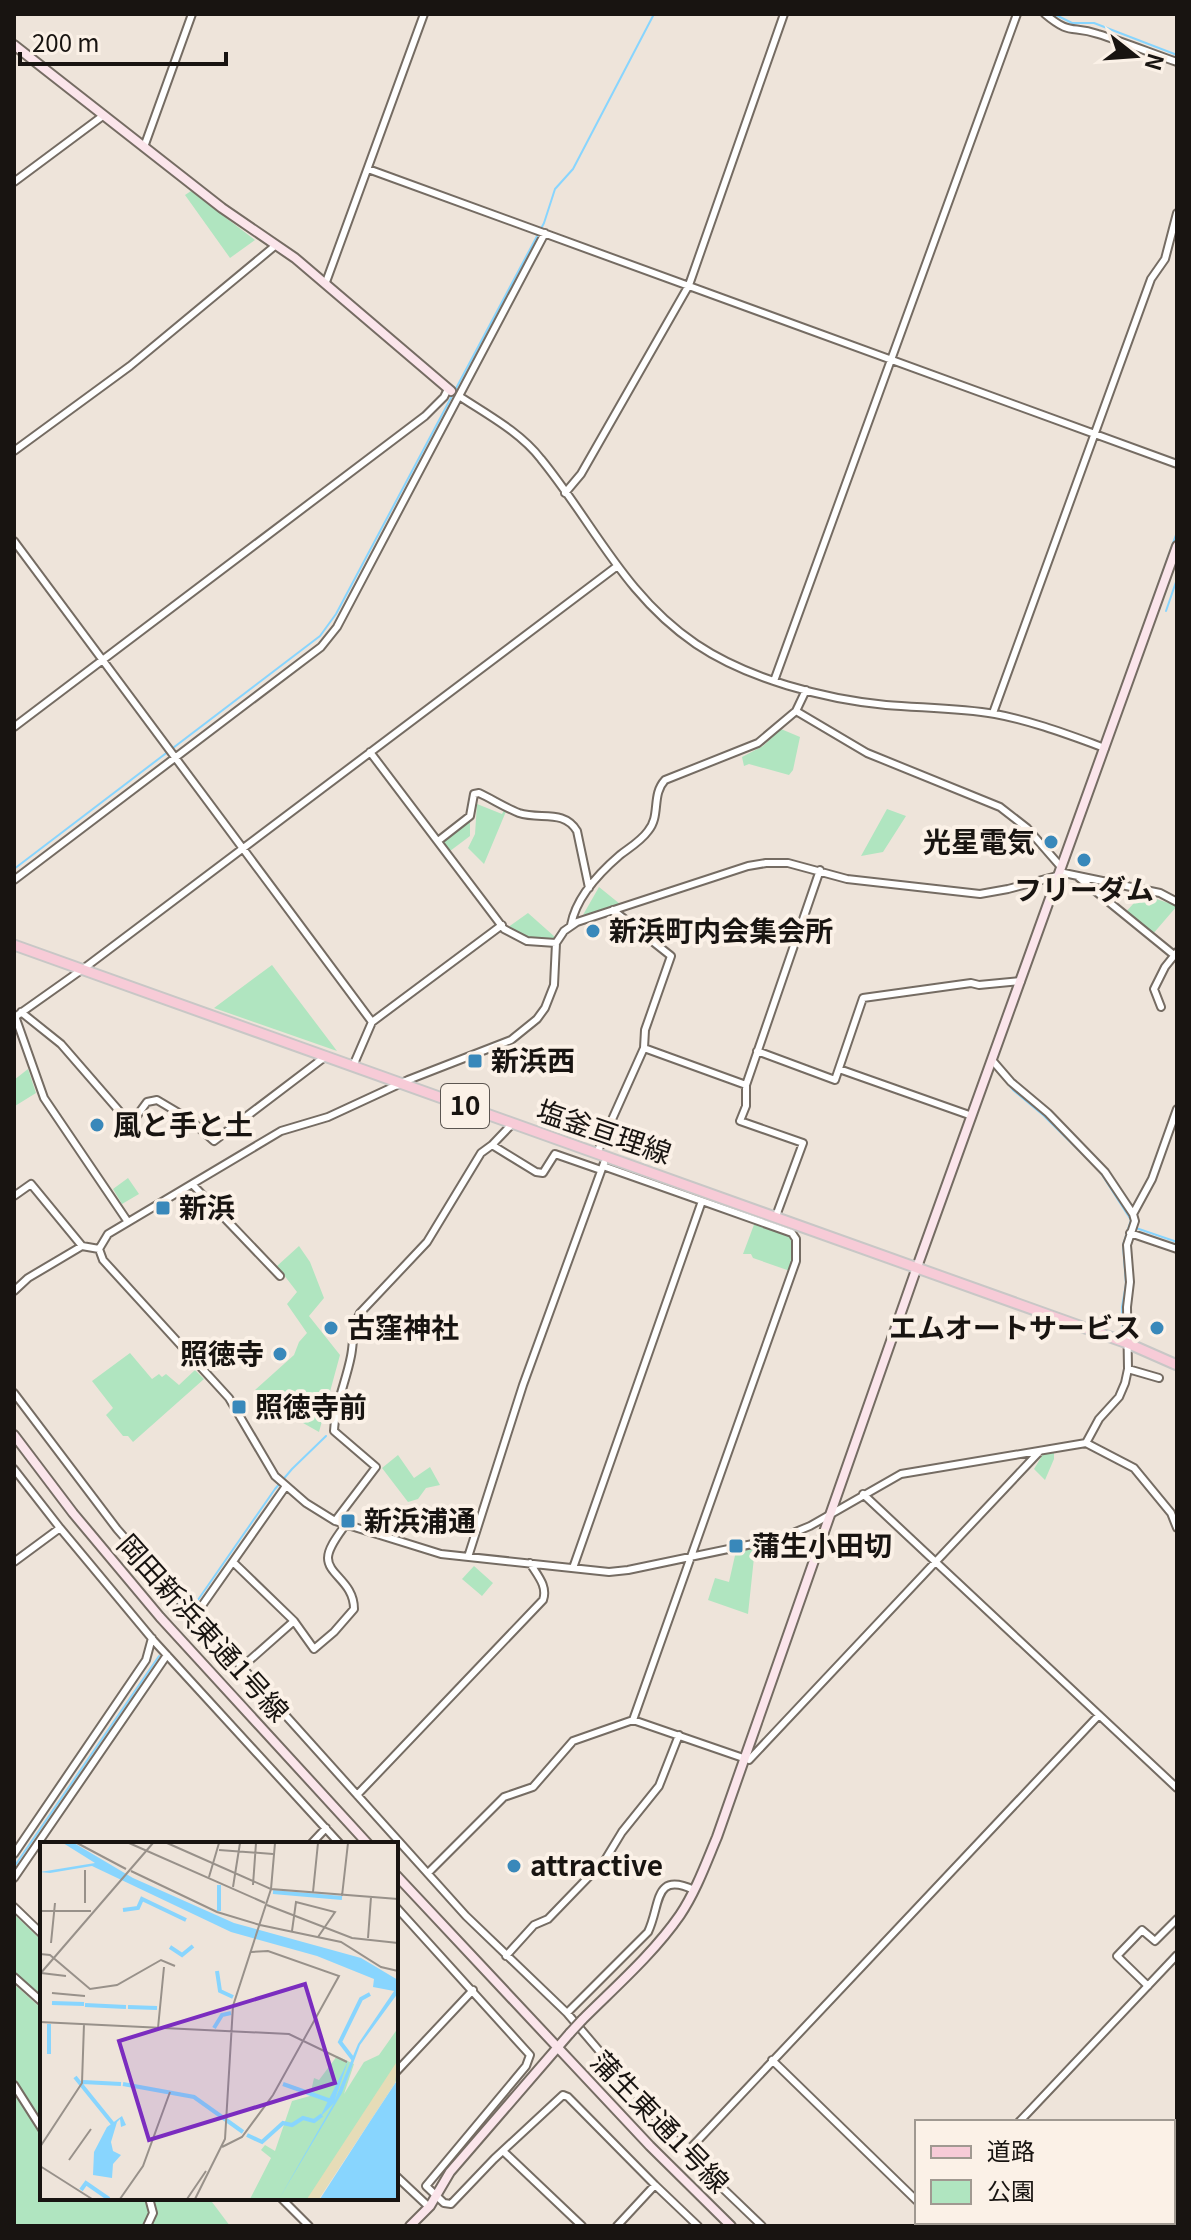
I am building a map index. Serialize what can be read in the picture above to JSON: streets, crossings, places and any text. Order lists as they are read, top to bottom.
{
  "streets": {
    "main road": ["10", "塩釜亘理線"],
    "street": ["岡田新浜東通1号線", "蒲生東通1号線"]
  },
  "places": {
    "other": [
      "光星電気",
      "フリーダム",
      "新浜町内会集会所",
      "風と手と土",
      "古窪神社",
      "エムオートサービス",
      "照徳寺",
      "attractive"
    ],
    "transit": [
      "新浜西",
      "新浜",
      "照徳寺前",
      "新浜浦通",
      "蒲生小田切"
    ]
  },
  "legend": ["道路", "公園"],
  "scale_bar": "200 m",
  "north": "right"
}
